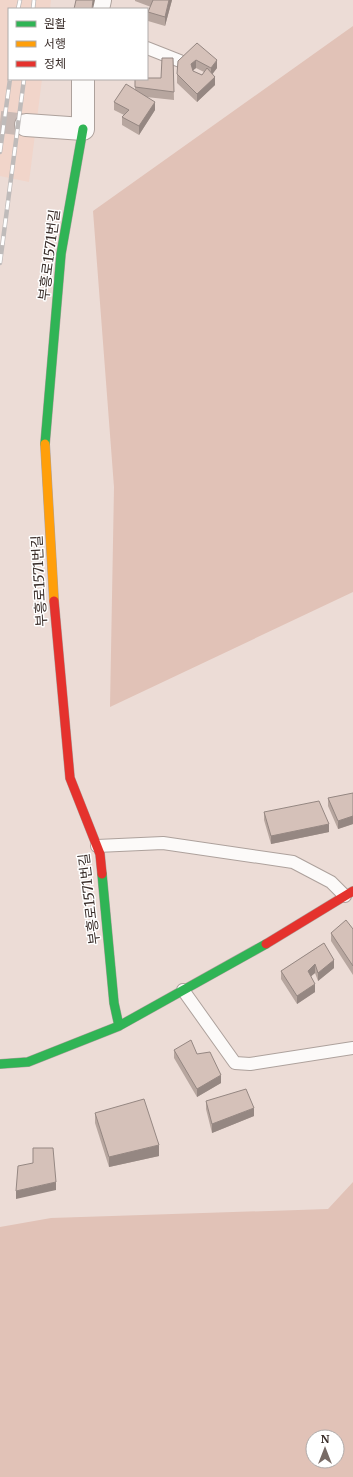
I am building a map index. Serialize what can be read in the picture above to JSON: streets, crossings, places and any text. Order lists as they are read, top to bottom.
{
  "streets": {
    "street": ["부흥로1571번길"]
  },
  "legend": ["원활", "서행", "정체"],
  "north": "top"
}
